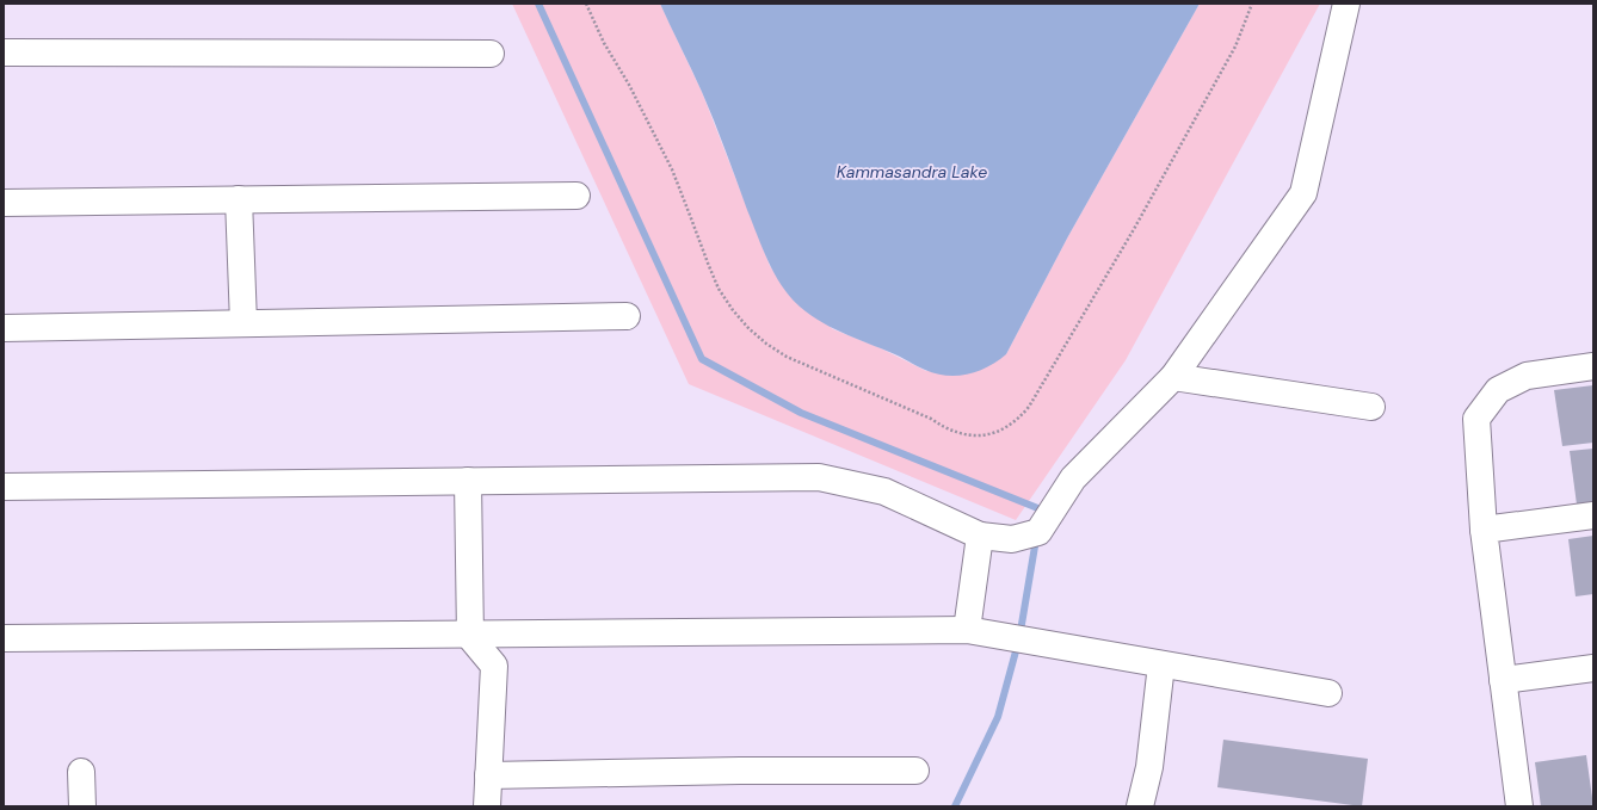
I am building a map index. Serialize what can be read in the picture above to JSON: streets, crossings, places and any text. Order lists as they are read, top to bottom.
{
  "water": ["Kammasandra Lake"]
}
